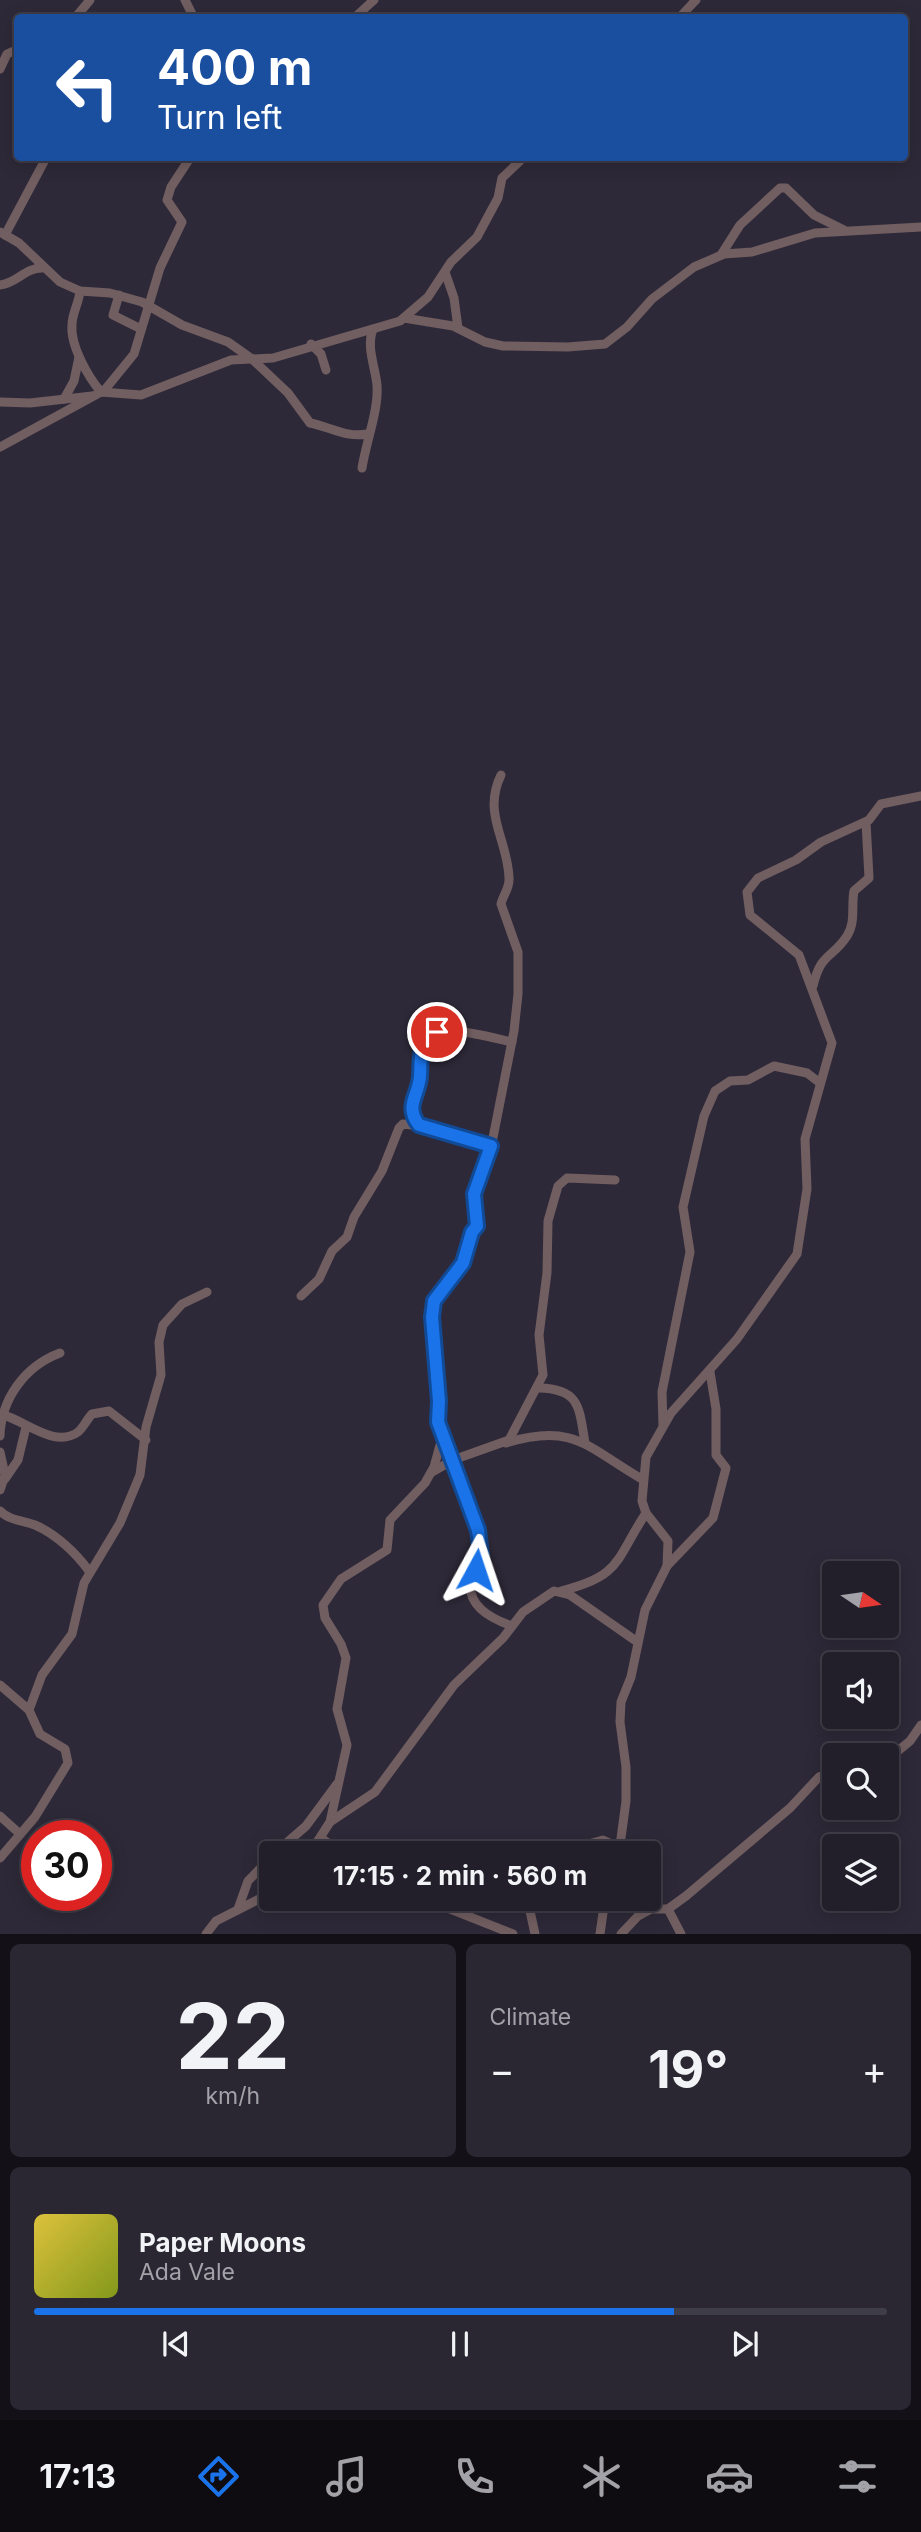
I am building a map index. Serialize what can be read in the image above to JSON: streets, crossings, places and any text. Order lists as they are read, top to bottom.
{
  "north": "right",
  "page": {
    "turn": ["400 m", "Turn left"],
    "limit": "30",
    "trip": "17:15 · 2 min · 560 m",
    "tile": [
      ["22", "km/h"],
      "Climate"
    ],
    "heat": ["−", "19°", "+"],
    "song": ["Paper Moons", "Ada Vale"],
    "tabs": "17:13"
  }
}
